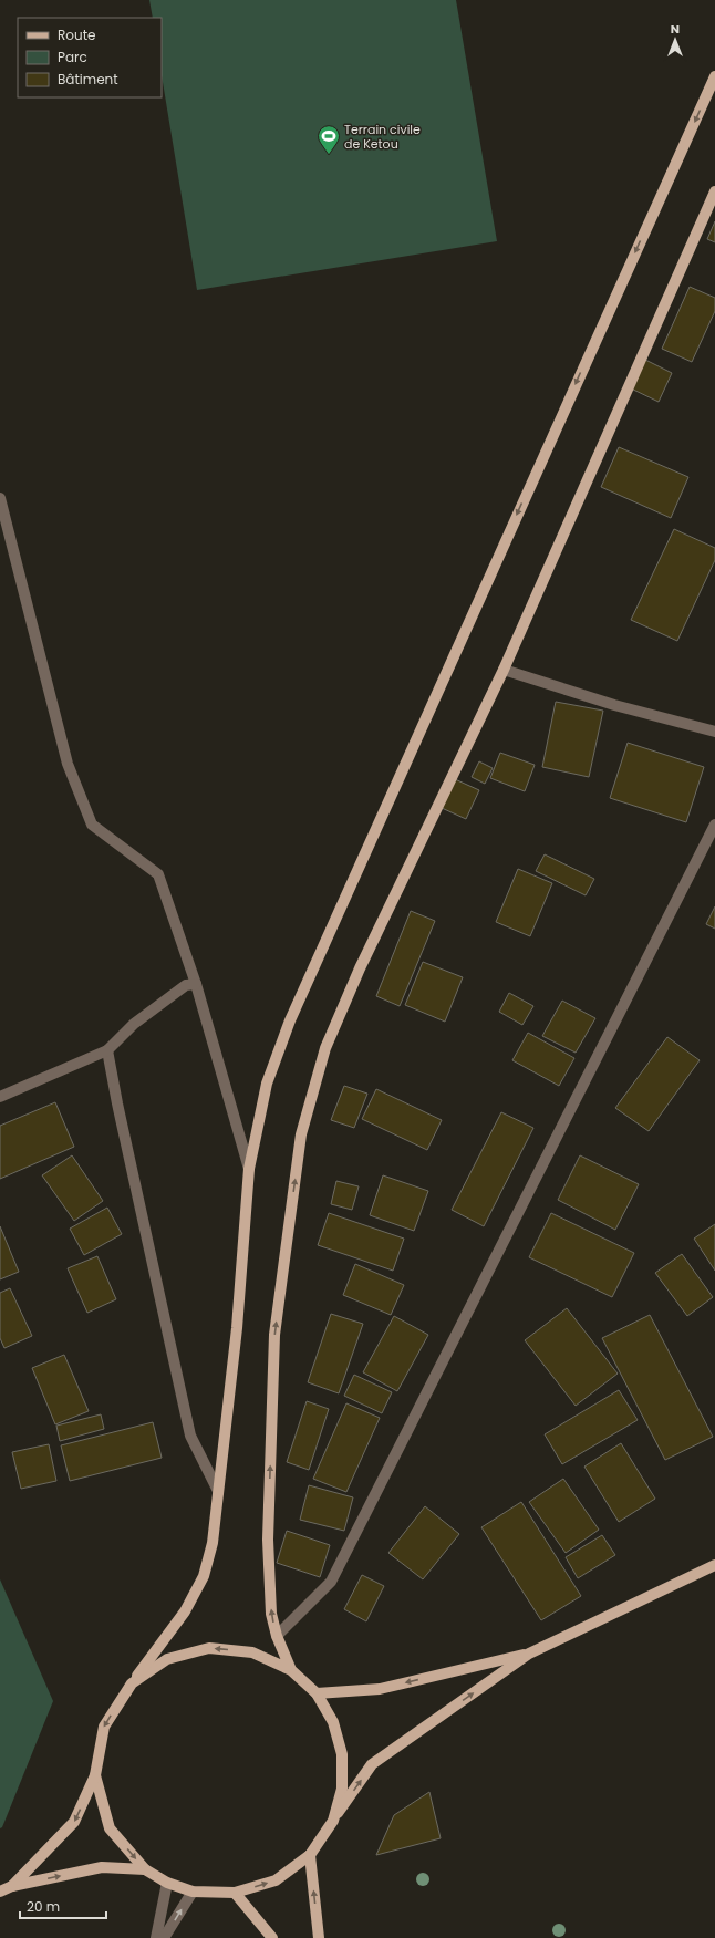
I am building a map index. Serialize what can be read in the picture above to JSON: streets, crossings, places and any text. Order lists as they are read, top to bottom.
{
  "places": {
    "sports": ["Terrain civile de Ketou"]
  },
  "legend": ["Route", "Parc", "Bâtiment"],
  "scale_bar": "20 m",
  "north": "top"
}
